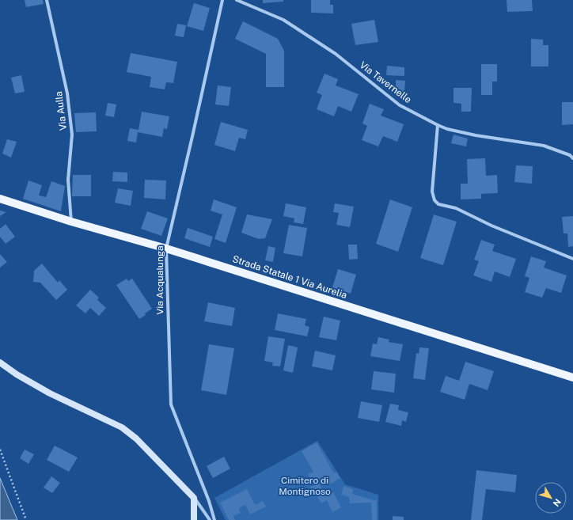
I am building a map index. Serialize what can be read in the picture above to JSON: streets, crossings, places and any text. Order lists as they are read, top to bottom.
{
  "streets": {
    "main road": ["Strada Statale 1 Via Aurelia"],
    "street": ["Via Tavernelle", "Via Aulla", "Via Acqualunga"]
  },
  "crossings": [
    ["Via Aulla", "Strada Statale 1 Via Aurelia"],
    ["Strada Statale 1 Via Aurelia", "Via Acqualunga"]
  ],
  "parks": ["Cimitero di Montignoso"],
  "north": "bottom right"
}
